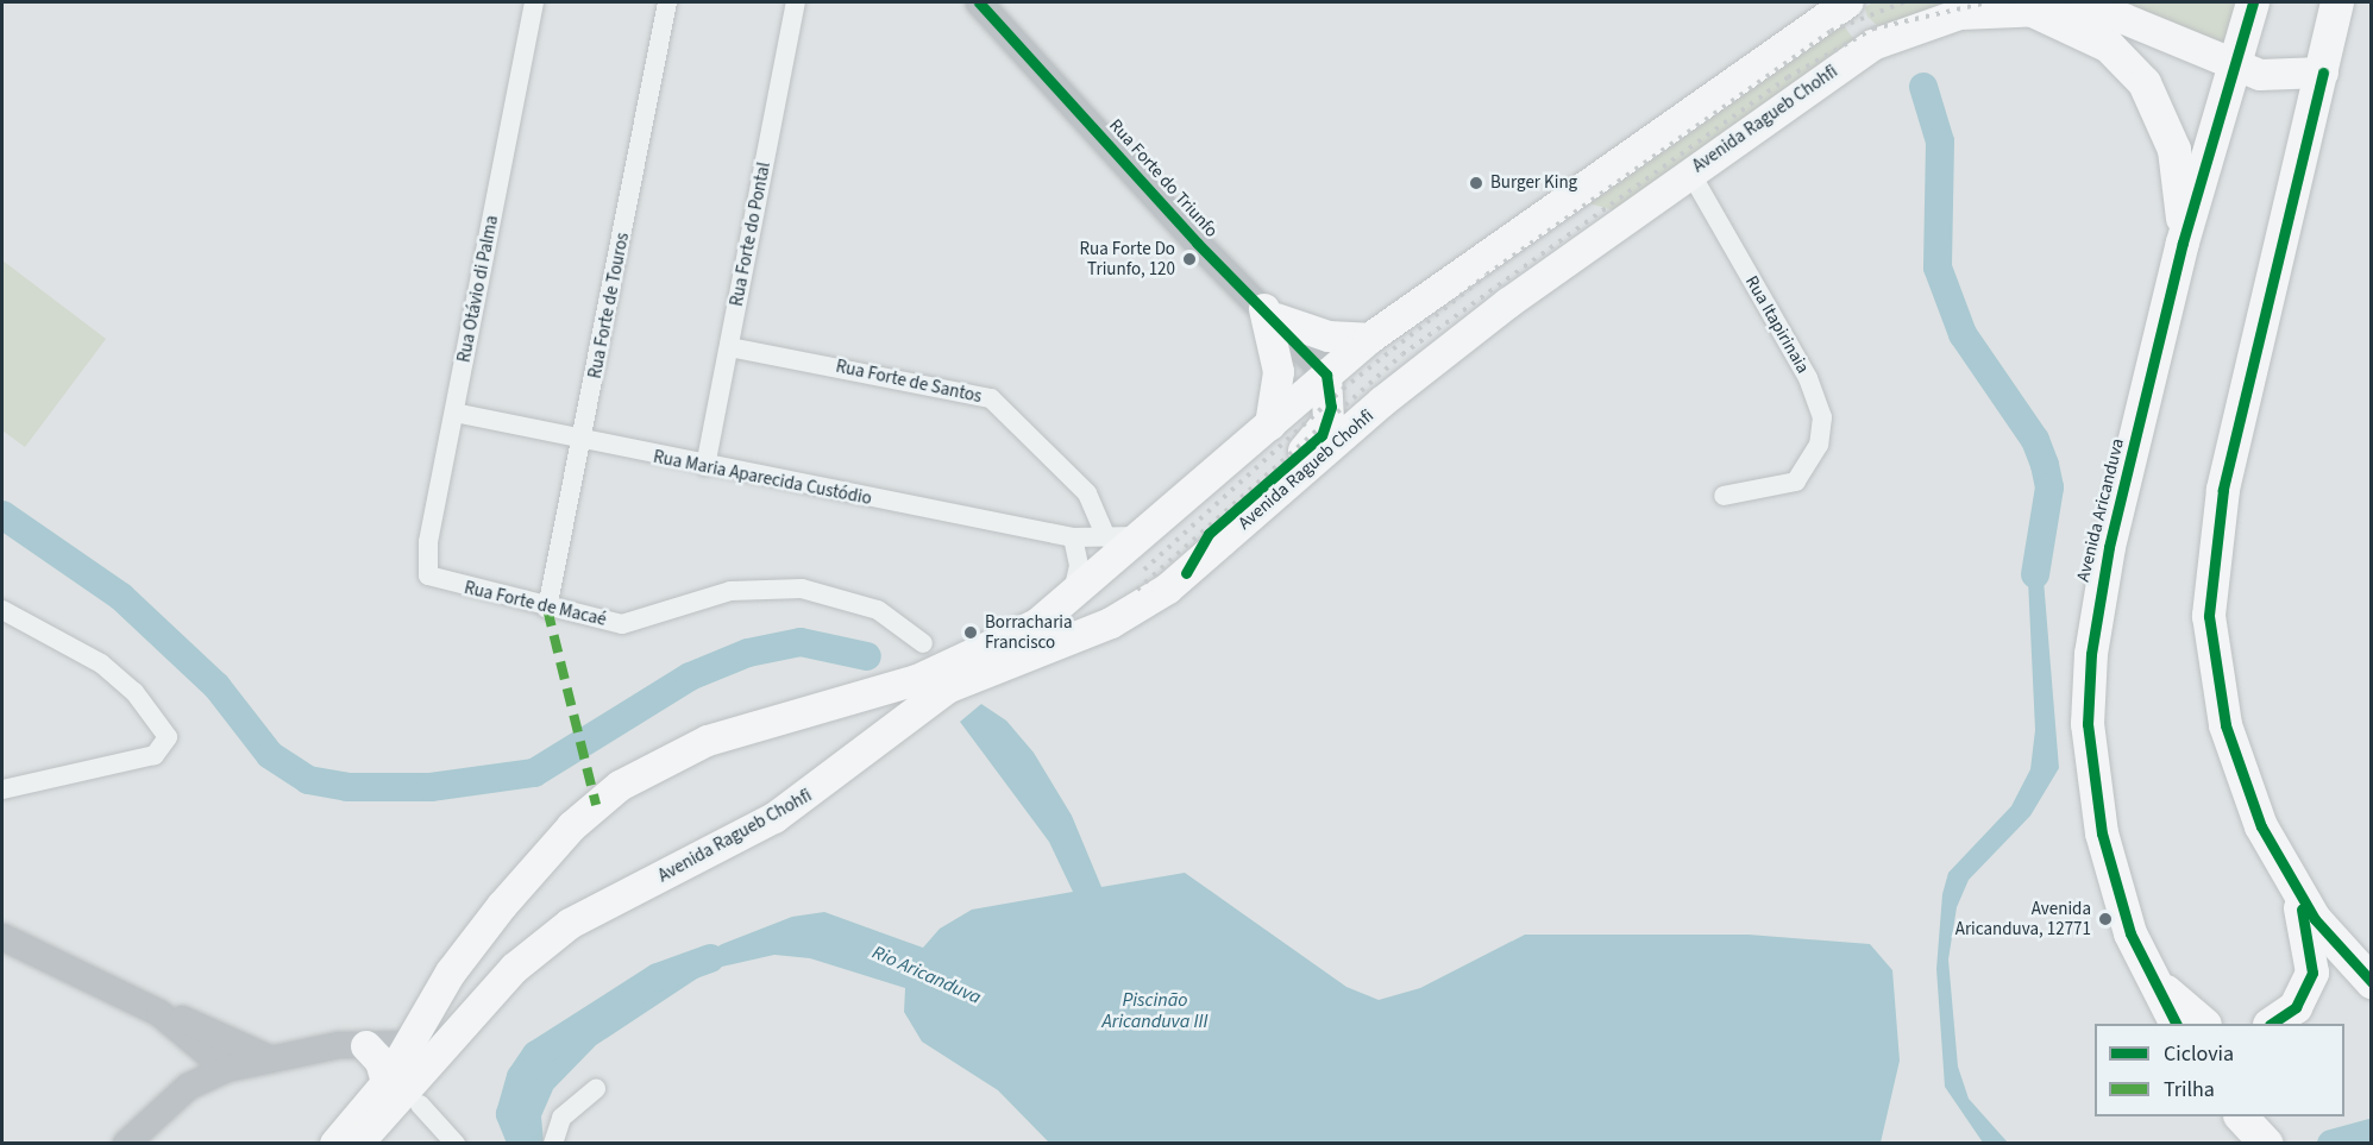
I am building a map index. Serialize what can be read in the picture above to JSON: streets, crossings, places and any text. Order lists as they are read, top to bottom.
{
  "streets": {
    "highway": ["Avenida Aricanduva"],
    "main road": ["Avenida Ragueb Chohfi"],
    "street": [
      "Rua Forte do Triunfo",
      "Rua Forte do Pontal",
      "Rua Otávio di Palma",
      "Rua Forte de Touros",
      "Rua Itapirinaia",
      "Rua Forte de Santos",
      "Rua Maria Aparecida Custódio",
      "Rua Forte de Macaé"
    ]
  },
  "crossings": [
    ["Avenida Ragueb Chohfi", "Rua Forte do Triunfo"],
    ["Avenida Ragueb Chohfi", "Rua Itapirinaia"],
    ["Avenida Ragueb Chohfi", "Rua Forte de Santos"],
    ["Avenida Ragueb Chohfi", "Rua Maria Aparecida Custódio"],
    ["Avenida Ragueb Chohfi", "Avenida Aricanduva"],
    ["Rua Forte do Pontal", "Rua Forte de Santos"],
    ["Rua Forte do Pontal", "Rua Maria Aparecida Custódio"],
    ["Rua Otávio di Palma", "Rua Maria Aparecida Custódio"],
    ["Rua Otávio di Palma", "Rua Forte de Macaé"],
    ["Rua Forte de Touros", "Rua Maria Aparecida Custódio"],
    ["Rua Forte de Touros", "Rua Forte de Macaé"],
    ["Rua Forte de Santos", "Rua Maria Aparecida Custódio"]
  ],
  "water": ["Rio Aricanduva", "Piscinão Aricanduva III"],
  "places": [
    "Burger King",
    "Rua Forte Do Triunfo, 120",
    "Borracharia Francisco",
    "Avenida Aricanduva, 12771"
  ],
  "legend": ["Ciclovia", "Trilha"]
}
